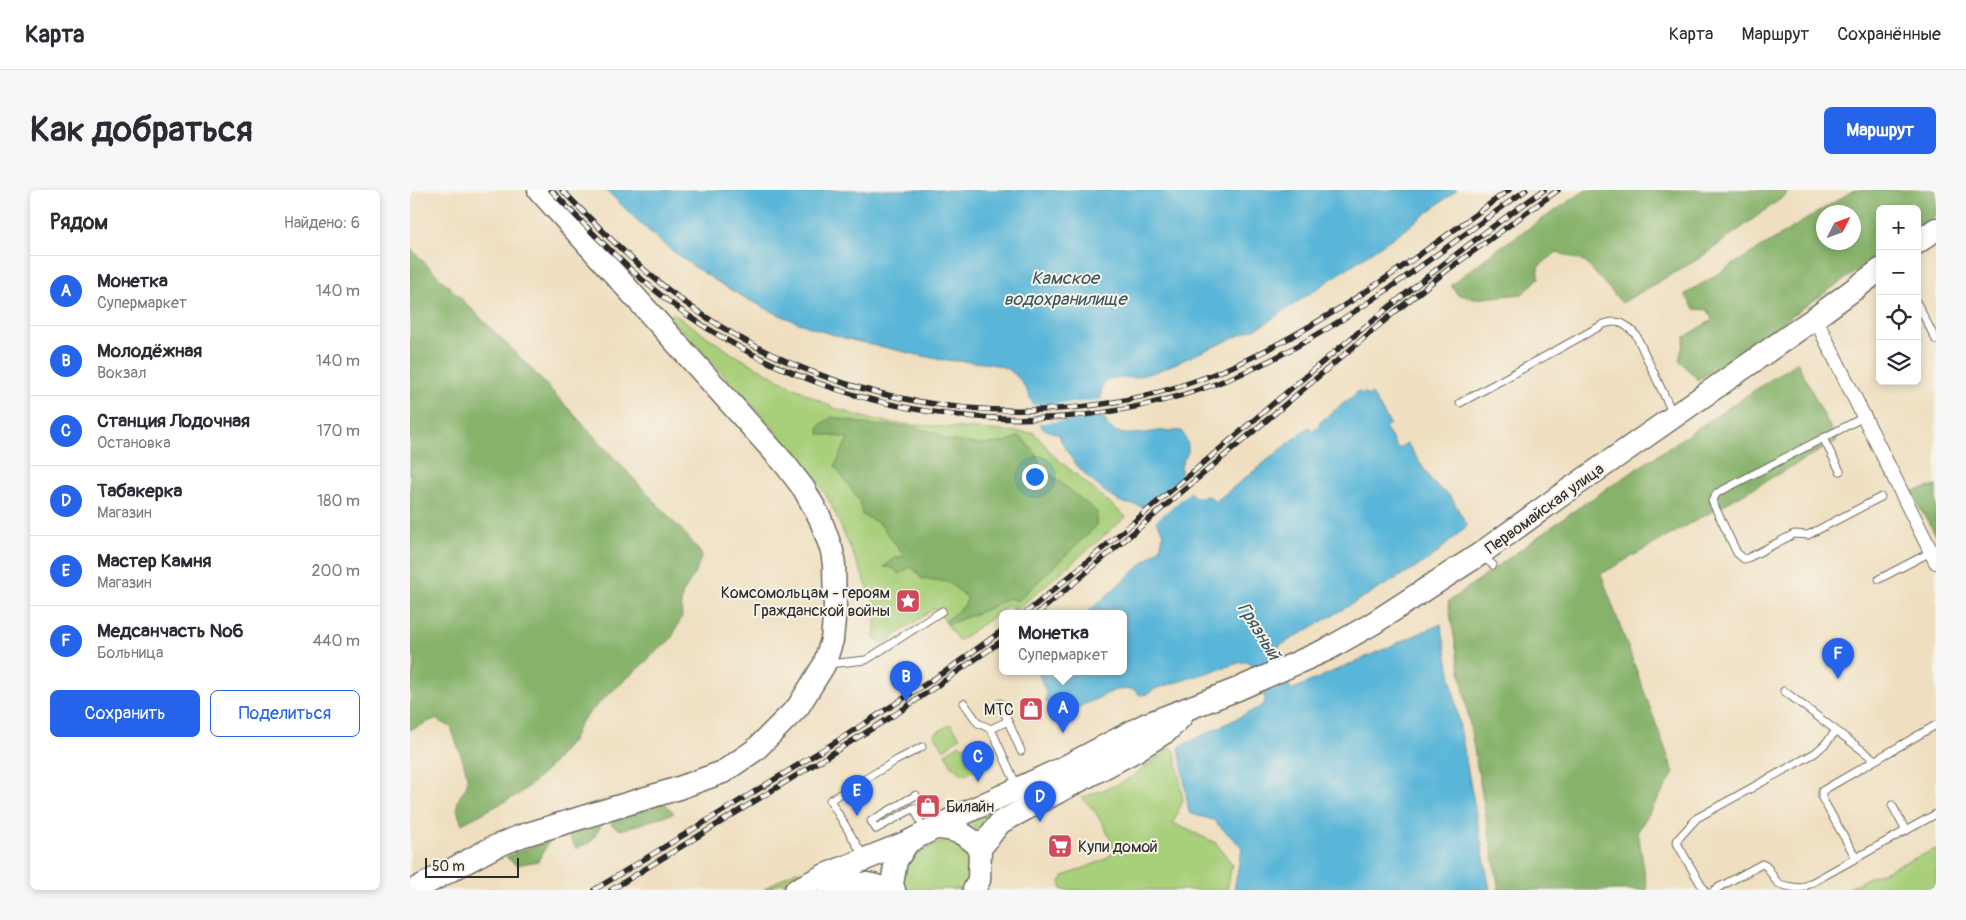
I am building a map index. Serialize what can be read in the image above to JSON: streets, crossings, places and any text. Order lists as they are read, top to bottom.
{
  "streets": {
    "main road": ["Первомайская улица"]
  },
  "water": ["Камское водохранилище", "Грязный"],
  "places": {
    "place": ["Комсомольцам - героям Гражданской войны"],
    "shop": ["МТС", "Билайн"],
    "supermarket": ["Купи домой"]
  },
  "scale_bar": "50 m",
  "north": "top right",
  "page": {
    "header": "Карта",
    "nav": ["Карта", "Маршрут", "Сохранённые"],
    "buttons": [
      "Маршрут",
      ["Сохранить", "Поделиться"]
    ],
    "title": "Как добраться",
    "heading": ["Рядом", "Найдено: 6"],
    "map_buttons": ["+", "−"],
    "list": [
      {
        "mark": "A",
        "name": "Монетка",
        "note": "Супермаркет",
        "value": "140 m"
      },
      {
        "mark": "B",
        "name": "Молодёжная",
        "note": "Вокзал",
        "value": "140 m"
      },
      {
        "mark": "C",
        "name": "Станция Лодочная",
        "note": "Остановка",
        "value": "170 m"
      },
      {
        "mark": "D",
        "name": "Табакерка",
        "note": "Магазин",
        "value": "180 m"
      },
      {
        "mark": "E",
        "name": "Мастер Камня",
        "note": "Магазин",
        "value": "200 m"
      },
      {
        "mark": "F",
        "name": "Медсанчасть №6",
        "note": "Больница",
        "value": "440 m"
      }
    ],
    "popup": ["Монетка", "Супермаркет"],
    "pins": [
      "F",
      "B",
      "A",
      "C",
      "E",
      "D"
    ],
    "scale": "50 m"
  }
}
